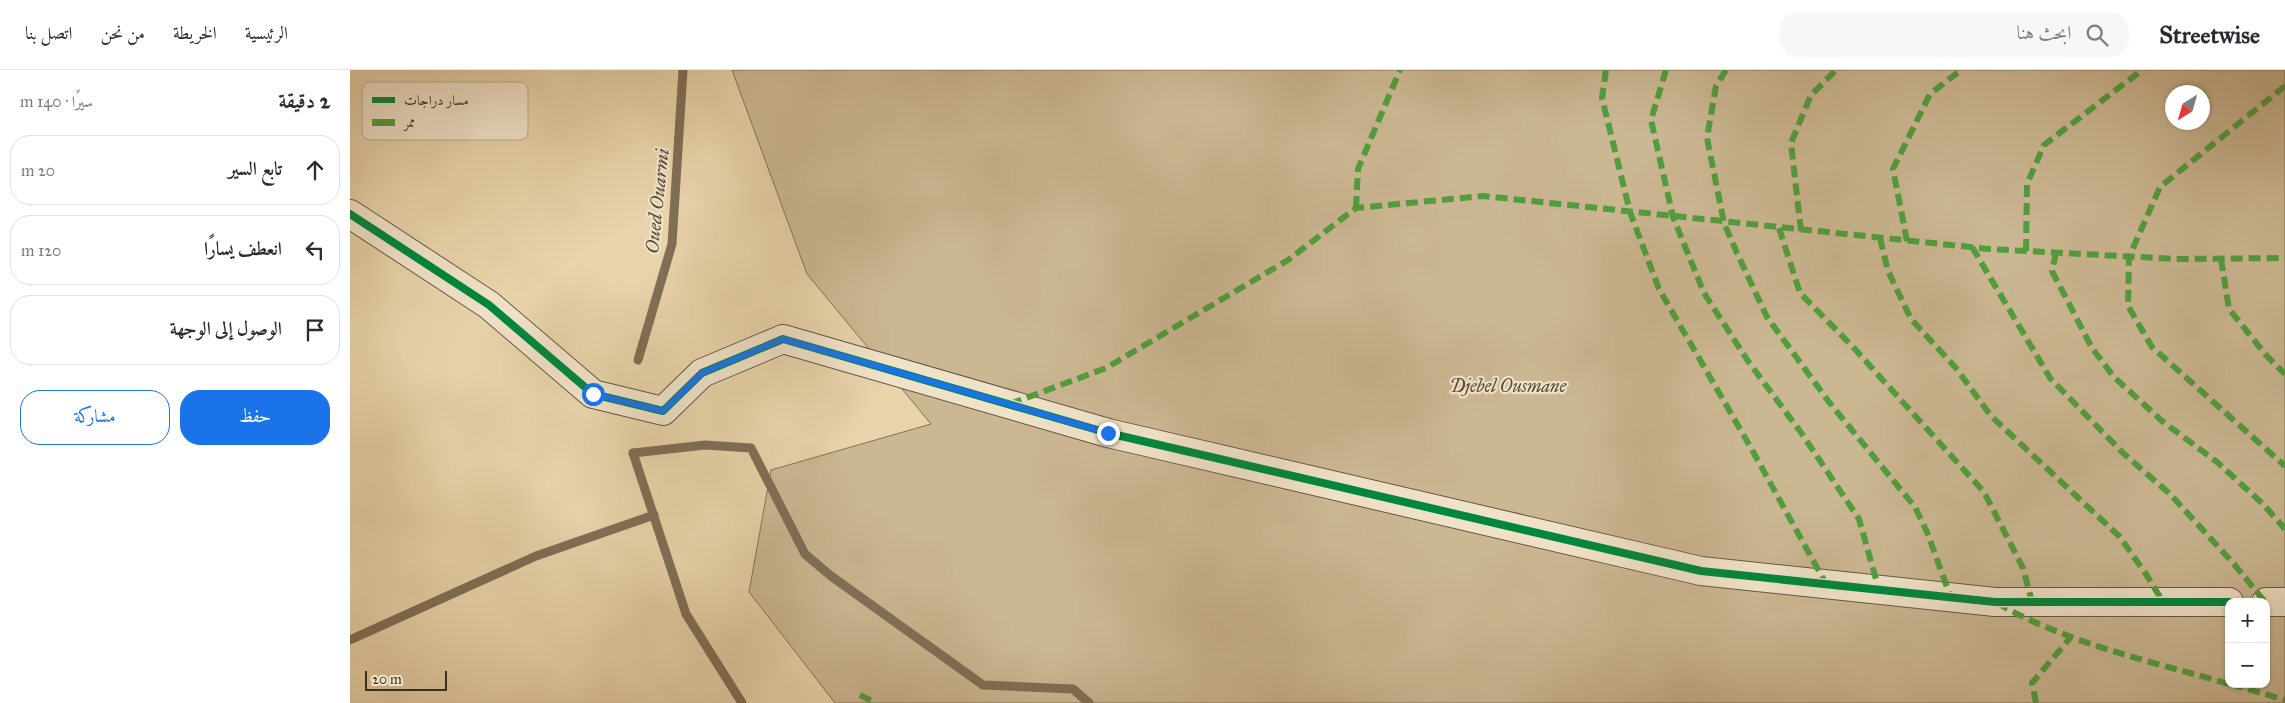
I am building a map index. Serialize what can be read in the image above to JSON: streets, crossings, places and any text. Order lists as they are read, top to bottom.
{
  "water": ["Oued Ouarmi"],
  "parks": ["Djebel Ousmane"],
  "legend": ["مسار دراجات", "ممر"],
  "scale_bar": "20 m",
  "north": "bottom left",
  "page": {
    "header": "Streetwise",
    "search": "ابحث هنا",
    "nav": [
      "الرئيسية",
      "الخريطة",
      "من نحن",
      "اتصل بنا"
    ],
    "heading": ["2 دقيقة", "سيرًا · 140 m"],
    "list": [
      ["تابع السير", "20 m"],
      ["انعطف يسارًا", "120 m"],
      "الوصول إلى الوجهة"
    ],
    "buttons": ["حفظ", "مشاركة"],
    "map_buttons": ["+", "−"],
    "scale": "20 m"
  }
}
